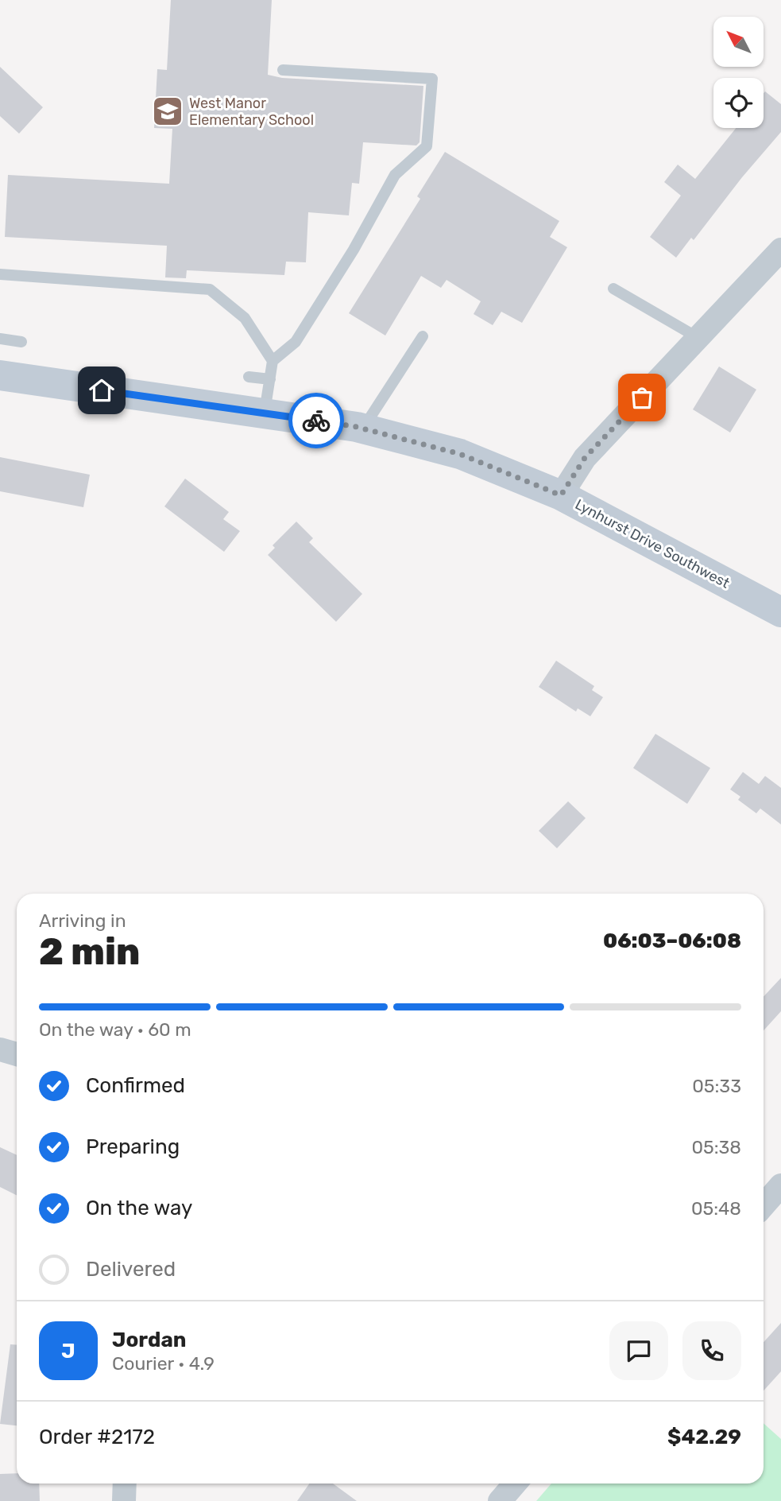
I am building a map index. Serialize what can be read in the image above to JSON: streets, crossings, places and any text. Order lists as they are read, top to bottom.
{
  "streets": {
    "street": ["Lynhurst Drive Southwest"]
  },
  "places": {
    "school or university": ["West Manor Elementary School"]
  },
  "north": "top left",
  "page": {
    "heading": ["2 min", "Arriving in", "06:03–06:08"],
    "panel": [
      "Jordan",
      "Courier · 4.9",
      "Order #2172",
      "$42.29"
    ],
    "bar": "On the way · 60 m",
    "list": [
      ["Confirmed", "05:33"],
      ["Preparing", "05:38"],
      ["On the way", "05:48"],
      "Delivered"
    ],
    "round": "J"
  }
}
